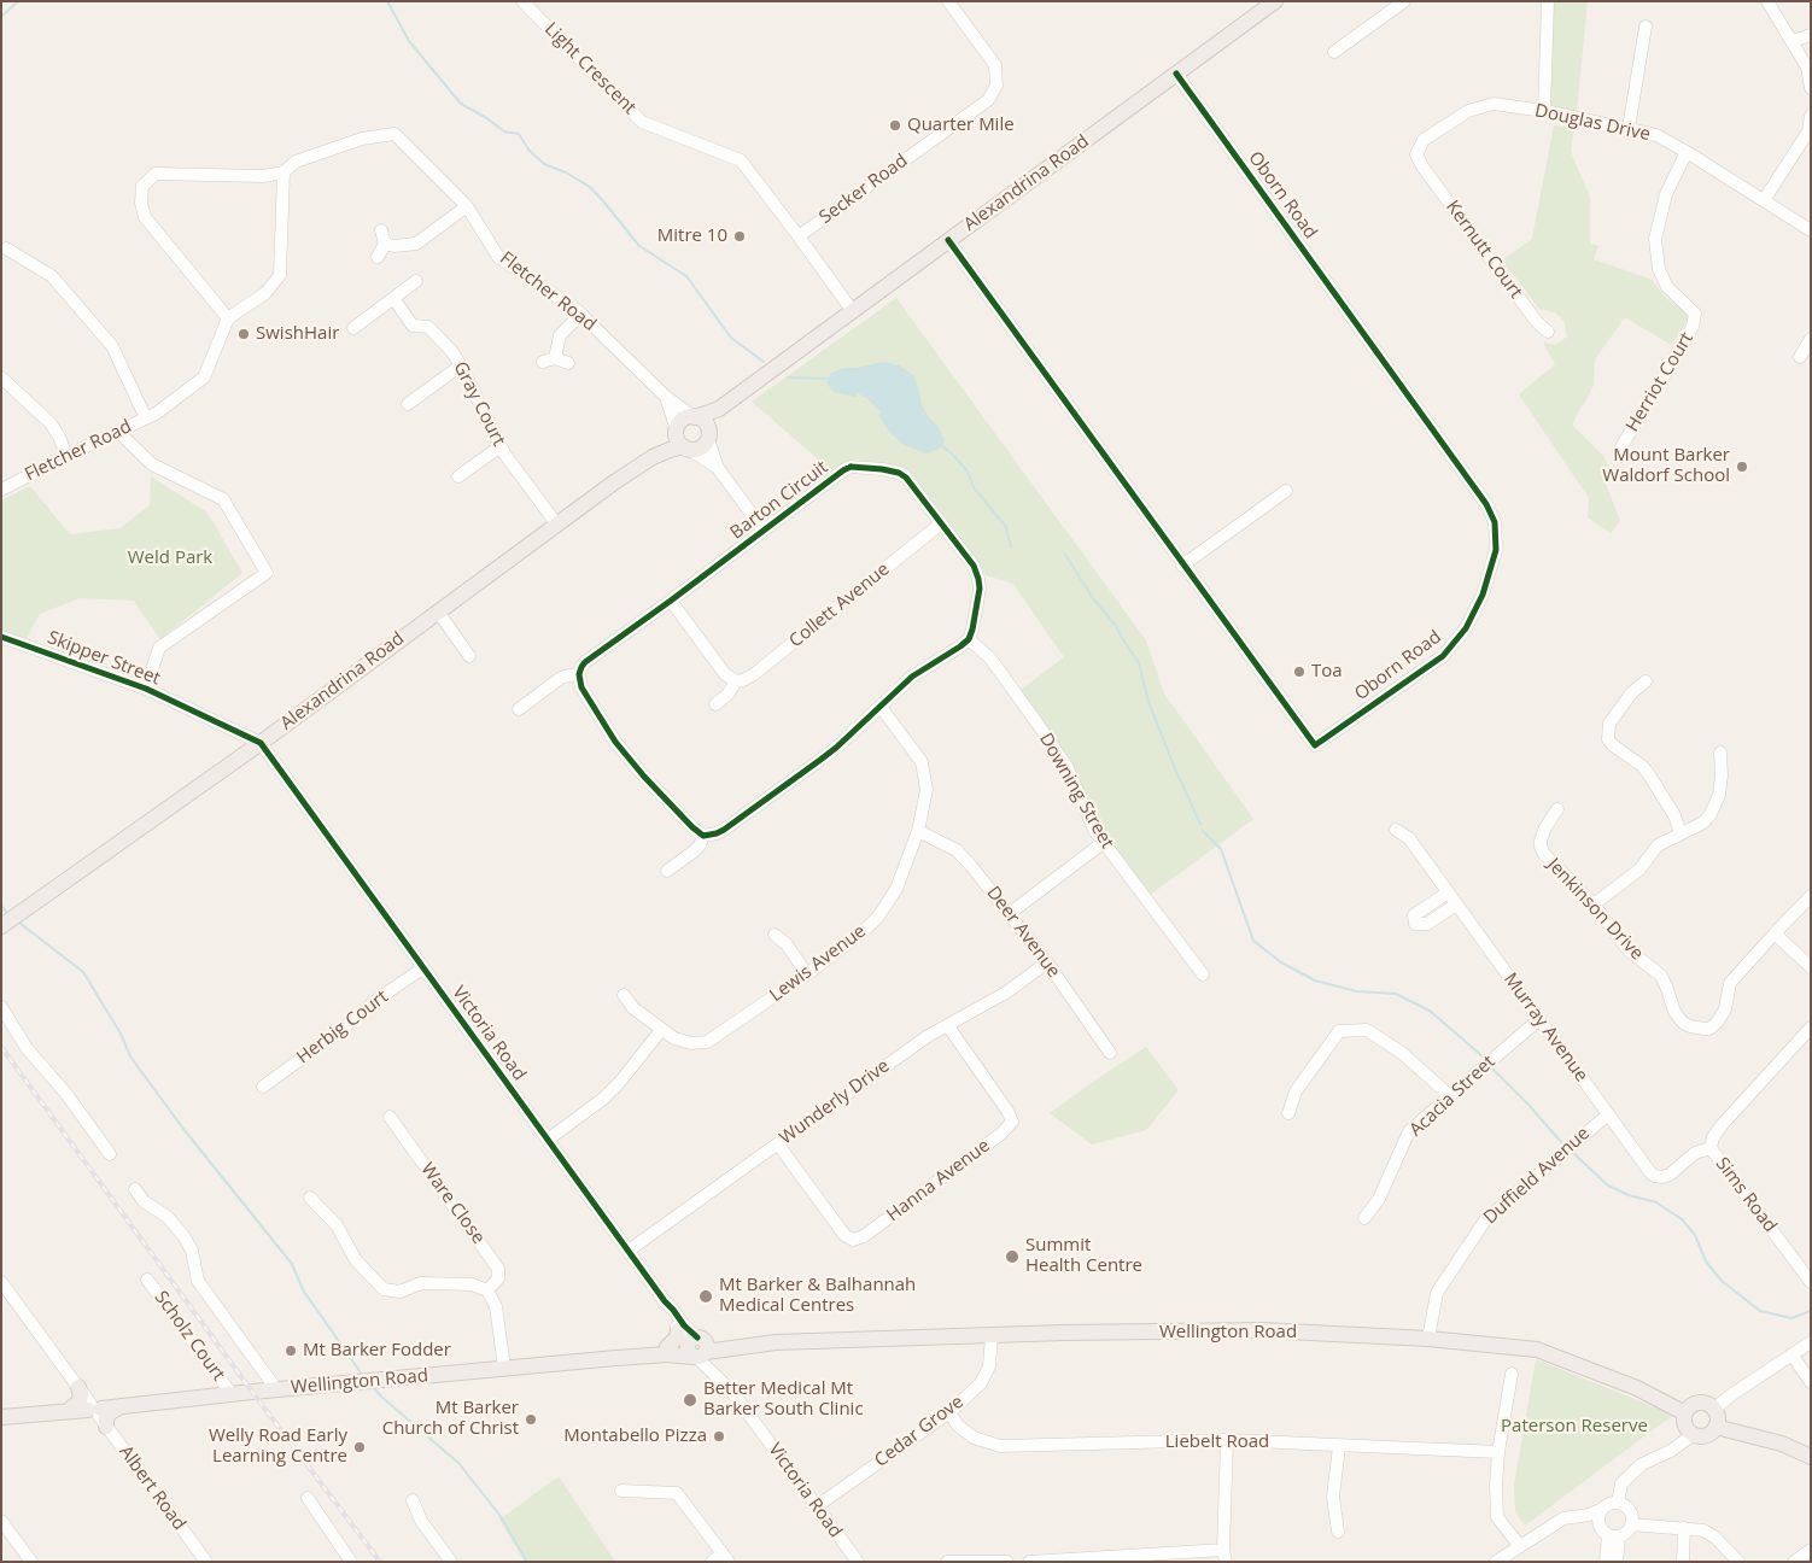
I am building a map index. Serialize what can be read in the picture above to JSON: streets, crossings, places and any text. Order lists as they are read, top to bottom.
{
  "streets": {
    "main road": ["Alexandrina Road", "Wellington Road"],
    "street": [
      "Light Crescent",
      "Douglas Drive",
      "Secker Road",
      "Oborn Road",
      "Kernutt Court",
      "Fletcher Road",
      "Herriot Court",
      "Gray Court",
      "Barton Circuit",
      "Collett Avenue",
      "Skipper Street",
      "Downing Street",
      "Jenkinson Drive",
      "Deer Avenue",
      "Lewis Avenue",
      "Herbig Court",
      "Murray Avenue",
      "Victoria Road",
      "Acacia Street",
      "Wunderly Drive",
      "Duffield Avenue",
      "Hanna Avenue",
      "Sims Road",
      "Ware Close",
      "Scholz Court",
      "Cedar Grove",
      "Liebelt Road",
      "Albert Road"
    ]
  },
  "crossings": [
    ["Light Crescent", "Secker Road"],
    ["Douglas Drive", "Kernutt Court"],
    ["Douglas Drive", "Herriot Court"],
    ["Alexandrina Road", "Oborn Road"],
    ["Alexandrina Road", "Fletcher Road"],
    ["Alexandrina Road", "Gray Court"],
    ["Alexandrina Road", "Skipper Street"],
    ["Alexandrina Road", "Victoria Road"],
    ["Barton Circuit", "Collett Avenue"],
    ["Barton Circuit", "Downing Street"],
    ["Skipper Street", "Victoria Road"],
    ["Deer Avenue", "Lewis Avenue"],
    ["Deer Avenue", "Wunderly Drive"],
    ["Herbig Court", "Victoria Road"],
    ["Murray Avenue", "Acacia Street"],
    ["Murray Avenue", "Duffield Avenue"],
    ["Murray Avenue", "Sims Road"],
    ["Victoria Road", "Wunderly Drive"],
    ["Victoria Road", "Wellington Road"],
    ["Victoria Road", "Cedar Grove"],
    ["Wunderly Drive", "Hanna Avenue"],
    ["Duffield Avenue", "Wellington Road"],
    ["Wellington Road", "Scholz Court"],
    ["Wellington Road", "Cedar Grove"],
    ["Wellington Road", "Albert Road"],
    ["Cedar Grove", "Liebelt Road"]
  ],
  "parks": ["Weld Park", "Paterson Reserve"],
  "places": [
    "Quarter Mile",
    "Mitre 10",
    "SwishHair",
    "Mount Barker Waldorf School",
    "Toa",
    "Summit Health Centre",
    "Mt Barker & Balhannah Medical Centres",
    "Mt Barker Fodder",
    "Better Medical Mt Barker South Clinic",
    "Mt Barker Church of Christ",
    "Montabello Pizza",
    "Welly Road Early Learning Centre"
  ]
}
